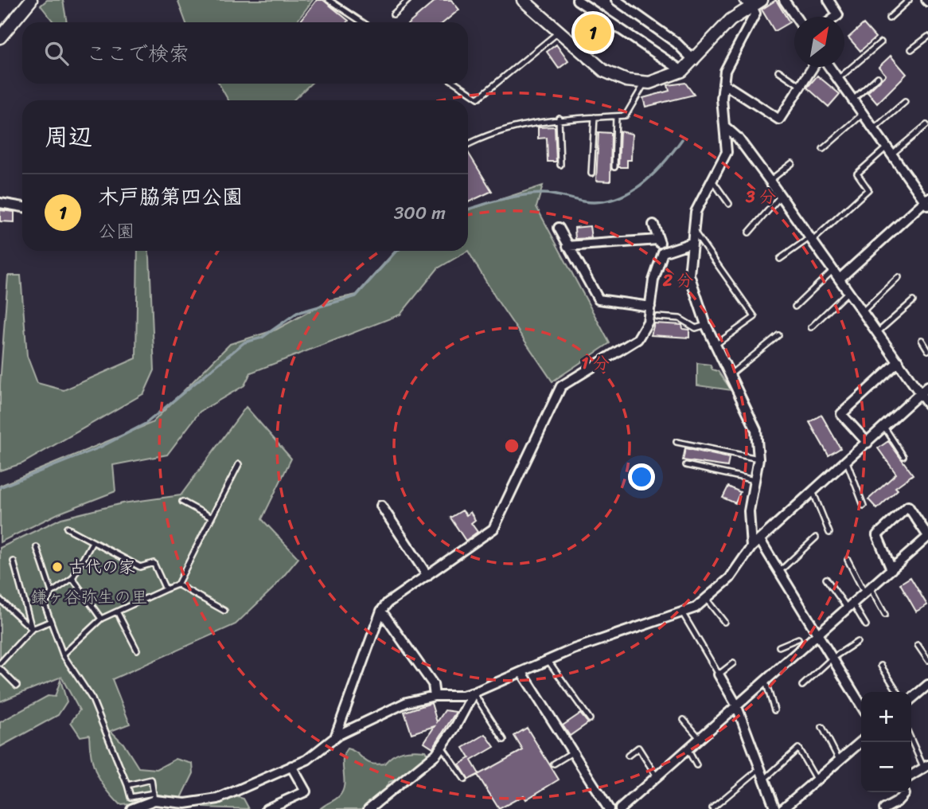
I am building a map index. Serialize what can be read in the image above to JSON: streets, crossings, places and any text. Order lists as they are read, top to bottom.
{
  "parks": ["鎌ヶ谷弥生の里"],
  "places": ["古代の家"],
  "north": "top right",
  "page": {
    "pins": "1",
    "search": "ここで検索",
    "heading": "周辺",
    "list": [
      {
        "mark": "1",
        "name": "木戸脇第四公園",
        "note": "公園",
        "value": "300 m"
      }
    ],
    "map_buttons": ["+", "−"]
  },
  "rings": ["3 分", "2 分", "1 分"]
}
